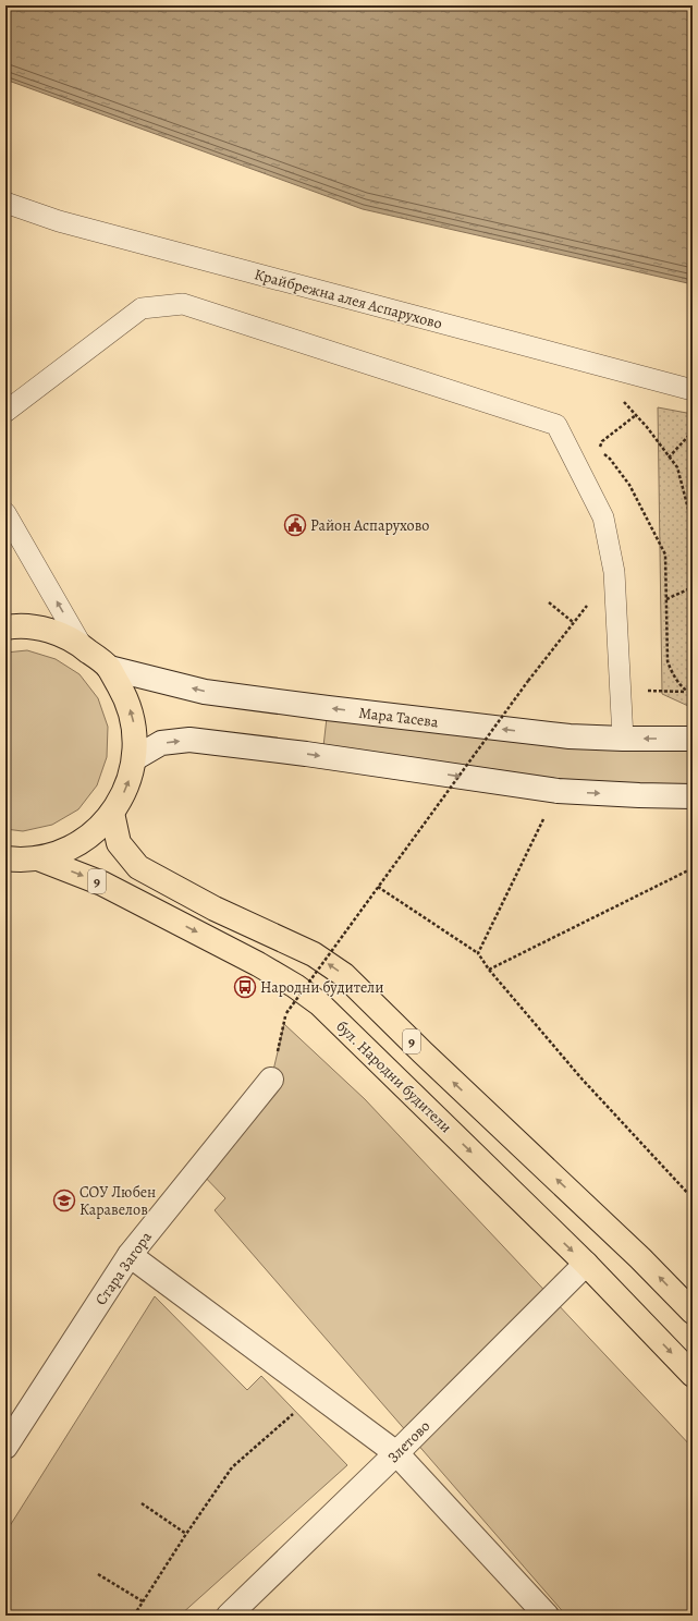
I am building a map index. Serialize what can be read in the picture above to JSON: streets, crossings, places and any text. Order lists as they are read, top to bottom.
{
  "streets": {
    "main road": ["9", "бул. Народни будители"],
    "street": ["Мара Тасева", "Стара Загора", "Злетово"],
    "lane": ["Крайбрежна алея Аспарухово"]
  },
  "crossings": [
    ["Мара Тасева", "9"],
    ["9", "бул. Народни будители"],
    ["бул. Народни будители", "Злетово"]
  ],
  "places": {
    "public building": ["Район Аспарухово"],
    "bus stop": ["Народни будители"],
    "school or university": ["СОУ Любен Каравелов"]
  }
}
